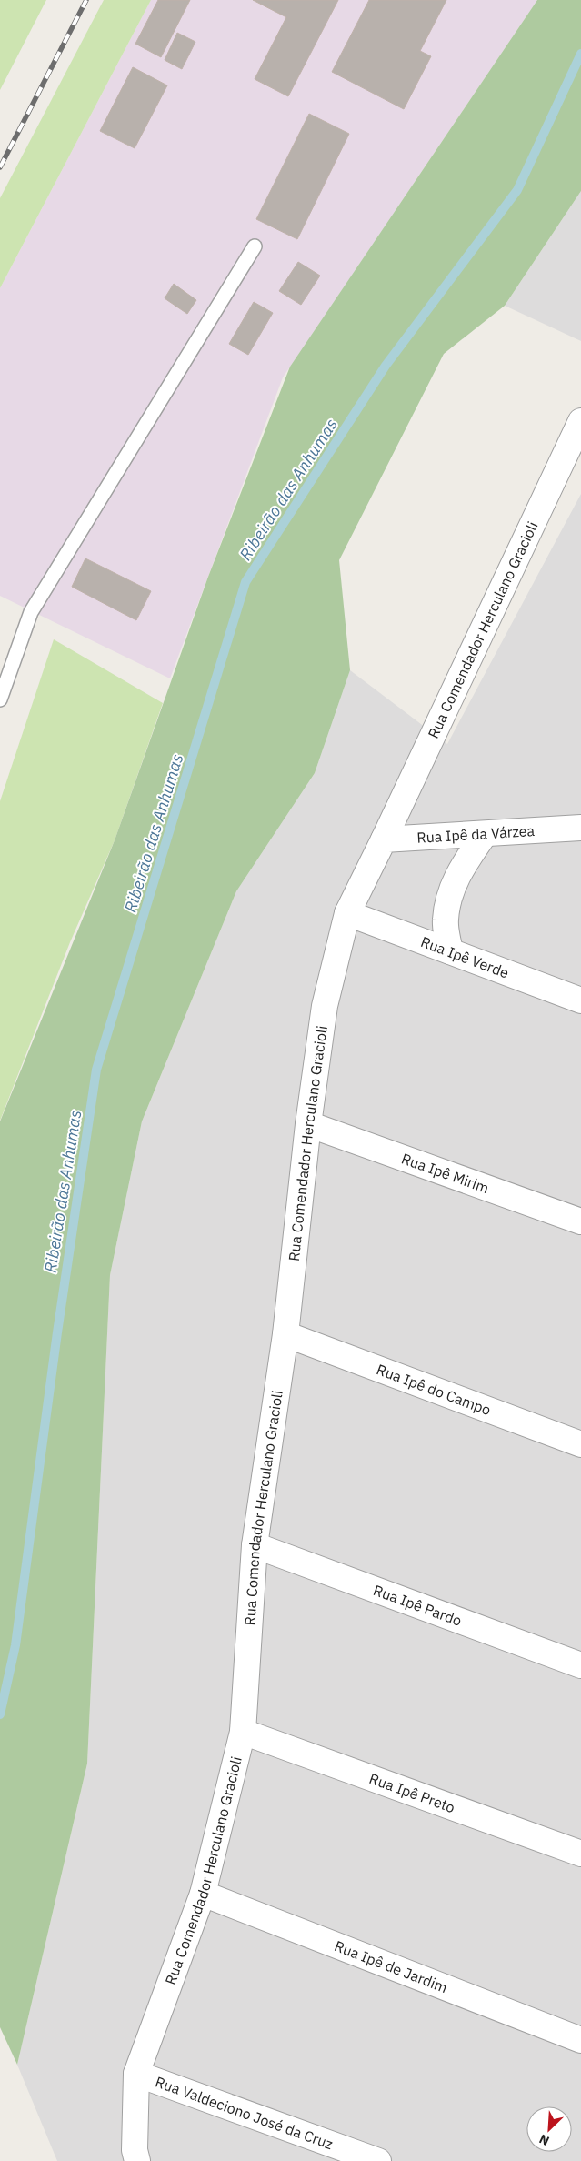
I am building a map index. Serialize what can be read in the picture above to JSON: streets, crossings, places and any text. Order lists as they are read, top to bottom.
{
  "streets": {
    "street": [
      "Rua Comendador Herculano Gracioli",
      "Rua Ipê da Várzea",
      "Rua Ipê Verde",
      "Rua Ipê Mirim",
      "Rua Ipê do Campo",
      "Rua Ipê Pardo",
      "Rua Ipê Preto",
      "Rua Ipê de Jardim",
      "Rua Valdeciono José da Cruz"
    ]
  },
  "crossings": [
    ["Rua Comendador Herculano Gracioli", "Rua Ipê da Várzea"],
    ["Rua Comendador Herculano Gracioli", "Rua Ipê Verde"],
    ["Rua Comendador Herculano Gracioli", "Rua Ipê Mirim"],
    ["Rua Comendador Herculano Gracioli", "Rua Ipê do Campo"],
    ["Rua Comendador Herculano Gracioli", "Rua Ipê Pardo"],
    ["Rua Comendador Herculano Gracioli", "Rua Ipê Preto"],
    ["Rua Comendador Herculano Gracioli", "Rua Ipê de Jardim"],
    ["Rua Comendador Herculano Gracioli", "Rua Valdeciono José da Cruz"]
  ],
  "water": ["Ribeirão das Anhumas"],
  "north": "bottom left"
}
